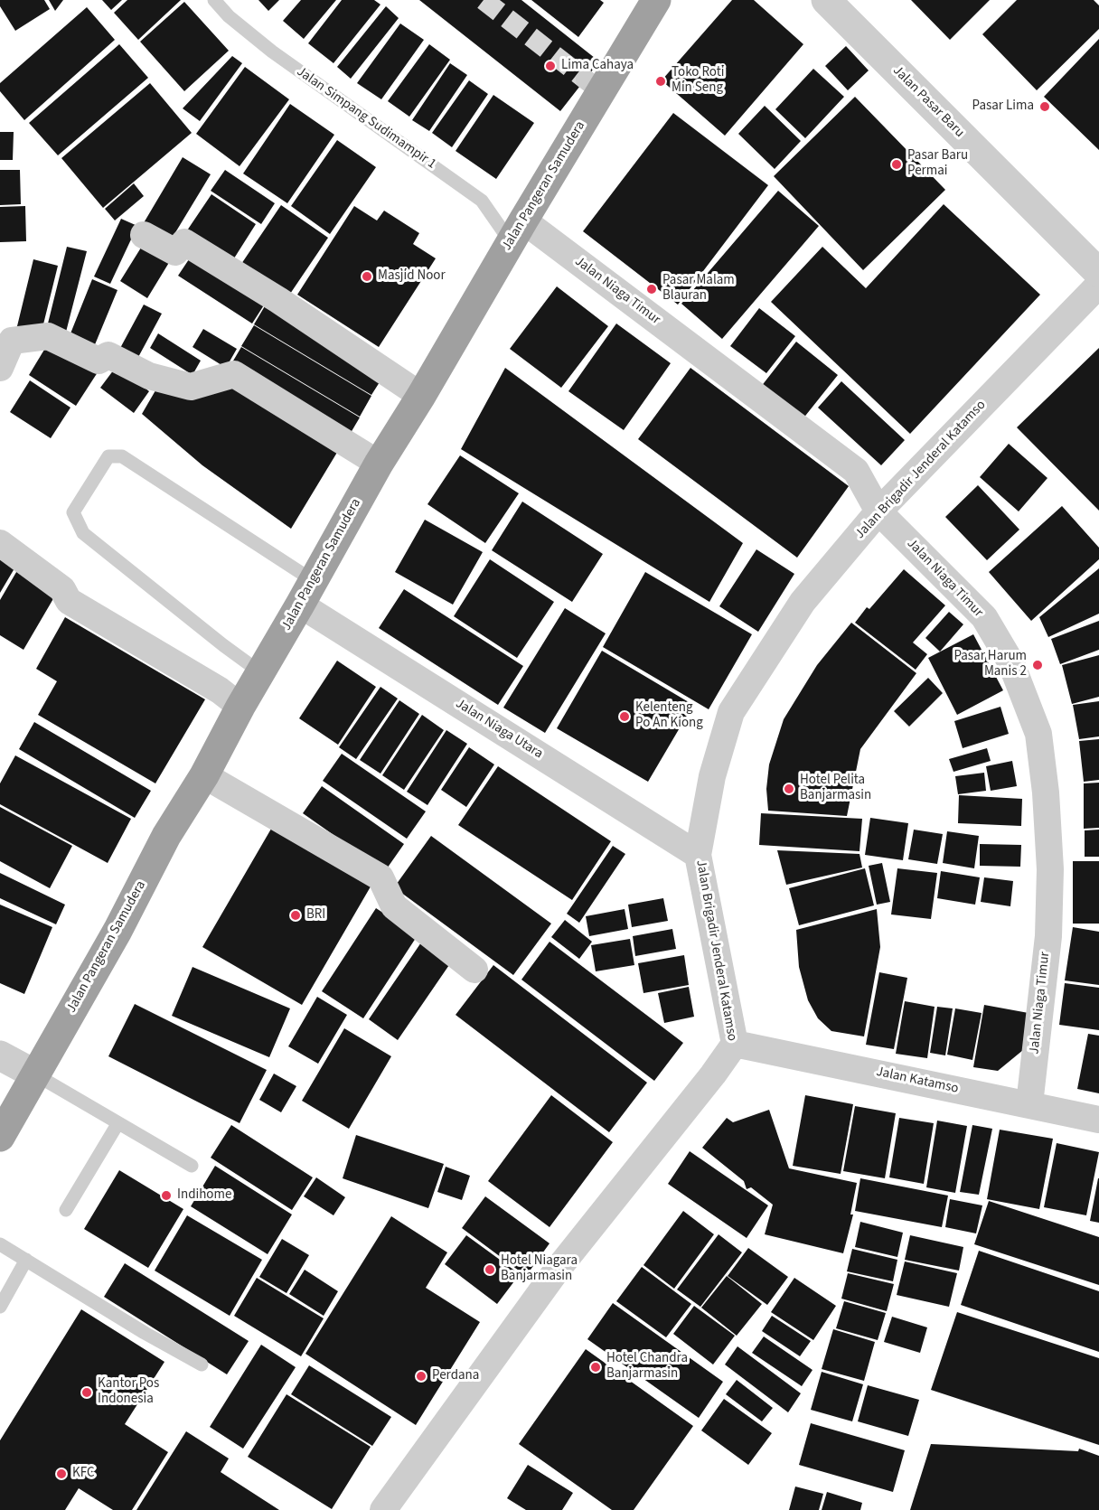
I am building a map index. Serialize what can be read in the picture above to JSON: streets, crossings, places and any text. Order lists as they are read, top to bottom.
{
  "streets": {
    "highway": ["Jalan Pangeran Samudera"],
    "street": [
      "Jalan Pasar Baru",
      "Jalan Niaga Timur",
      "Jalan Brigadir Jenderal Katamso",
      "Jalan Niaga Utara",
      "Jalan Katamso"
    ],
    "lane": ["Jalan Simpang Sudimampir 1"]
  },
  "crossings": [
    ["Jalan Simpang Sudimampir 1", "Jalan Pangeran Samudera"],
    ["Jalan Simpang Sudimampir 1", "Jalan Niaga Timur"],
    ["Jalan Pangeran Samudera", "Jalan Niaga Timur"],
    ["Jalan Pangeran Samudera", "Jalan Niaga Utara"],
    ["Jalan Niaga Timur", "Jalan Brigadir Jenderal Katamso"],
    ["Jalan Niaga Timur", "Jalan Katamso"],
    ["Jalan Brigadir Jenderal Katamso", "Jalan Niaga Utara"],
    ["Jalan Brigadir Jenderal Katamso", "Jalan Katamso"]
  ],
  "places": [
    "Lima Cahaya",
    "Toko Roti Min Seng",
    "Pasar Lima",
    "Pasar Baru Permai",
    "Masjid Noor",
    "Pasar Malam Blauran",
    "Pasar Harum Manis 2",
    "Kelenteng Po An Kiong",
    "Hotel Pelita Banjarmasin",
    "BRI",
    "Indihome",
    "Hotel Niagara Banjarmasin",
    "Hotel Chandra Banjarmasin",
    "Perdana",
    "Kantor Pos Indonesia",
    "KFC"
  ]
}
